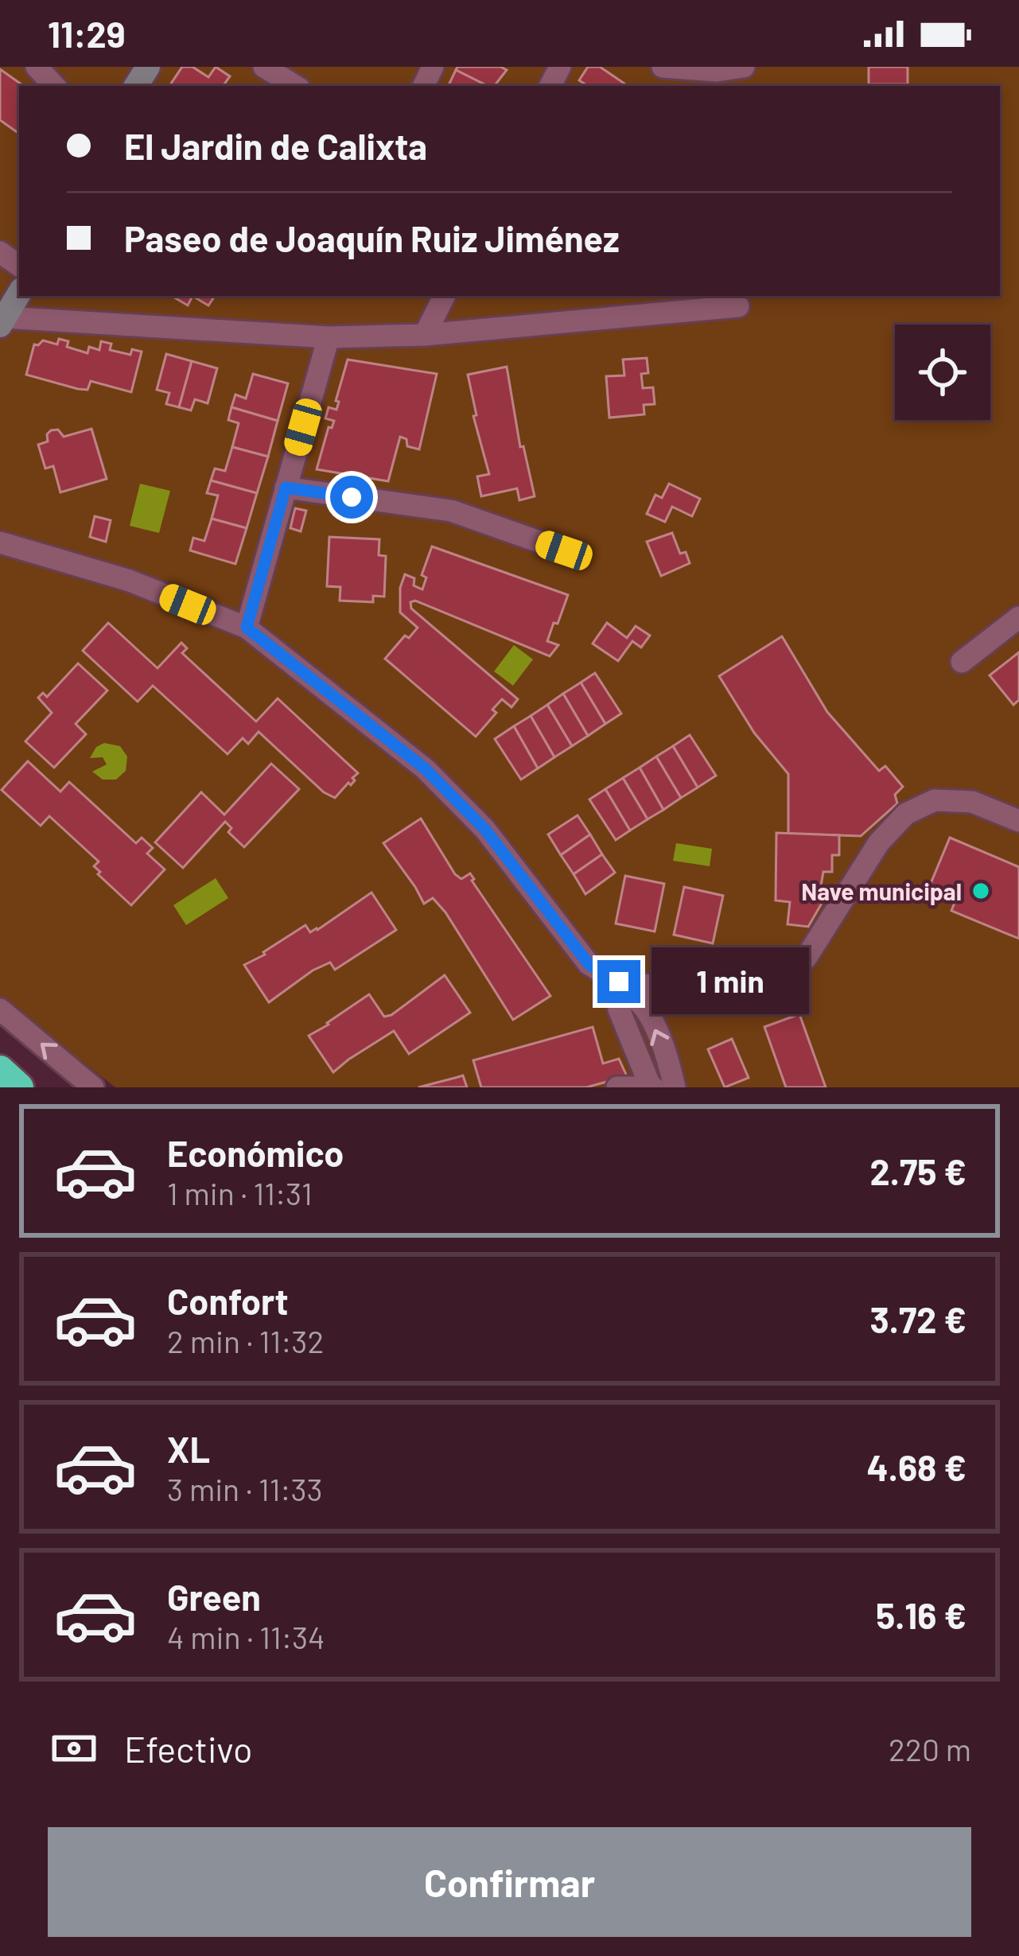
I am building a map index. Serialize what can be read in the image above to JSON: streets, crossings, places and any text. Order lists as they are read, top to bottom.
{
  "places": ["Nave municipal"],
  "page": {
    "status": "11:29",
    "banner": ["El Jardin de Calixta", "Paseo de Joaquín Ruiz Jiménez"],
    "bubble": "1 min",
    "list": [
      {
        "name": "Económico",
        "note": "1 min · 11:31",
        "value": "2.75 €"
      },
      {
        "name": "Confort",
        "note": "2 min · 11:32",
        "value": "3.72 €"
      },
      {
        "name": "XL",
        "note": "3 min · 11:33",
        "value": "4.68 €"
      },
      {
        "name": "Green",
        "note": "4 min · 11:34",
        "value": "5.16 €"
      }
    ],
    "pay": ["Efectivo", "220 m"],
    "buttons": "Confirmar"
  }
}
